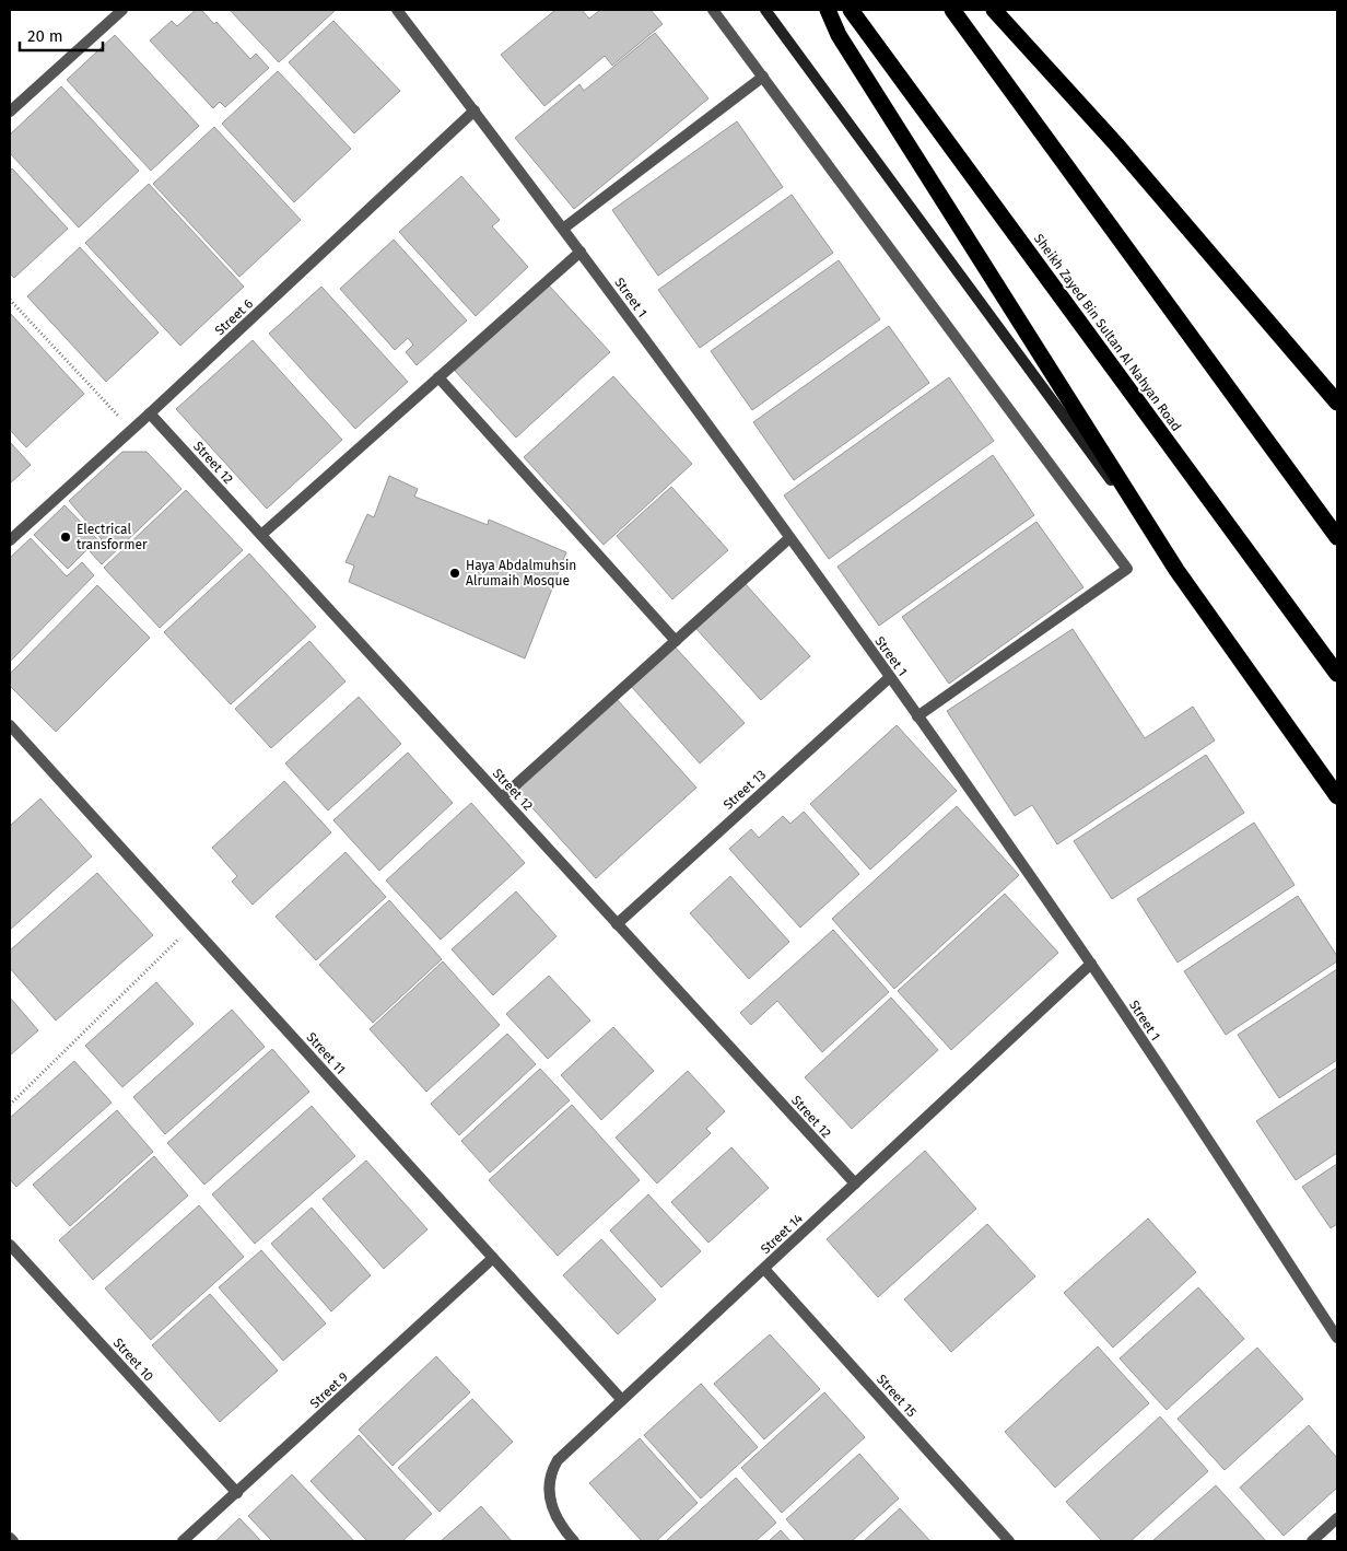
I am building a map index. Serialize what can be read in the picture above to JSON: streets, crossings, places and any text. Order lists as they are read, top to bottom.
{
  "streets": {
    "highway": ["Sheikh Zayed Bin Sultan Al Nahyan Road"],
    "street": [
      "Street 1",
      "Street 6",
      "Street 12",
      "Street 13",
      "Street 11",
      "Street 14",
      "Street 10",
      "Street 9",
      "Street 15"
    ]
  },
  "crossings": [
    ["Street 1", "Street 6"],
    ["Street 1", "Street 13"],
    ["Street 1", "Street 14"],
    ["Street 6", "Street 12"],
    ["Street 12", "Street 13"],
    ["Street 12", "Street 14"],
    ["Street 11", "Street 14"],
    ["Street 11", "Street 9"],
    ["Street 14", "Street 15"],
    ["Street 10", "Street 9"]
  ],
  "places": ["Electrical transformer", "Haya Abdalmuhsin Alrumaih Mosque"],
  "scale_bar": "20 m"
}
